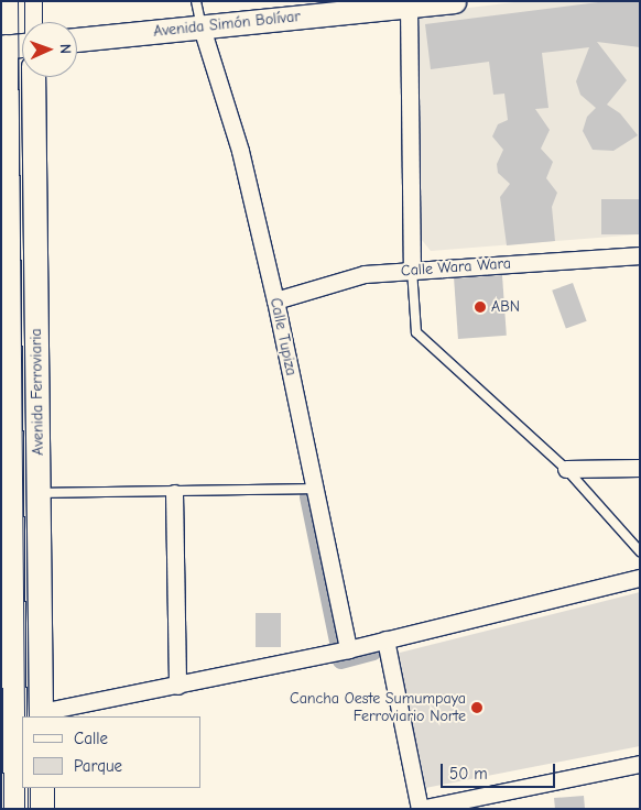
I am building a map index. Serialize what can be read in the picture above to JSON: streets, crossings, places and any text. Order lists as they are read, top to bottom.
{
  "streets": {
    "street": [
      "Avenida Simón Bolívar",
      "Calle Wara Wara",
      "Calle Tupiza",
      "Avenida Ferroviaria"
    ]
  },
  "crossings": [
    ["Avenida Simón Bolívar", "Calle Tupiza"],
    ["Calle Wara Wara", "Calle Tupiza"]
  ],
  "places": ["ABN", "Cancha Oeste Sumumpaya Ferroviario Norte"],
  "legend": ["Calle", "Parque"],
  "scale_bar": "50 m",
  "north": "right"
}
